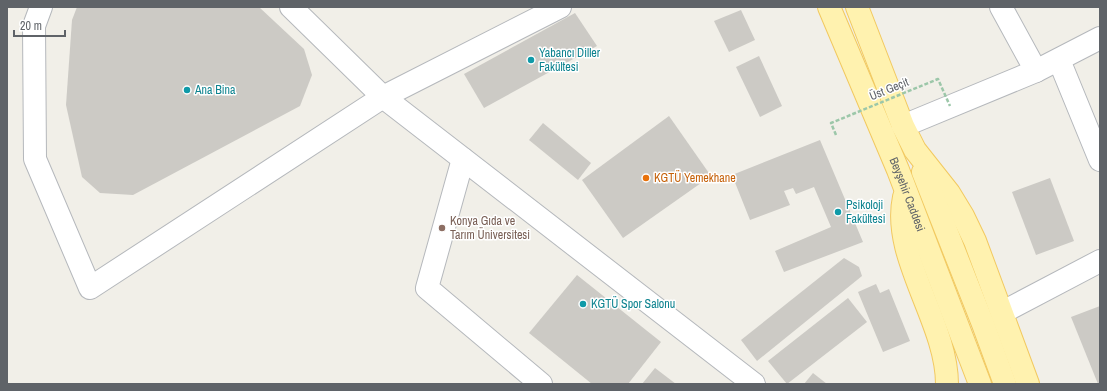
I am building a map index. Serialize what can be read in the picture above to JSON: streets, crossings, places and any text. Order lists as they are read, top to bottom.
{
  "streets": {
    "main road": ["Beyşehir Caddesi"],
    "path": ["Üst Geçit"]
  },
  "places": [
    "Yabancı Diller Fakültesi",
    "Ana Bina",
    "KGTÜ Yemekhane",
    "Psikoloji Fakültesi",
    "Konya Gıda ve Tarım Üniversitesi",
    "KGTÜ Spor Salonu"
  ],
  "scale_bar": "20 m"
}
